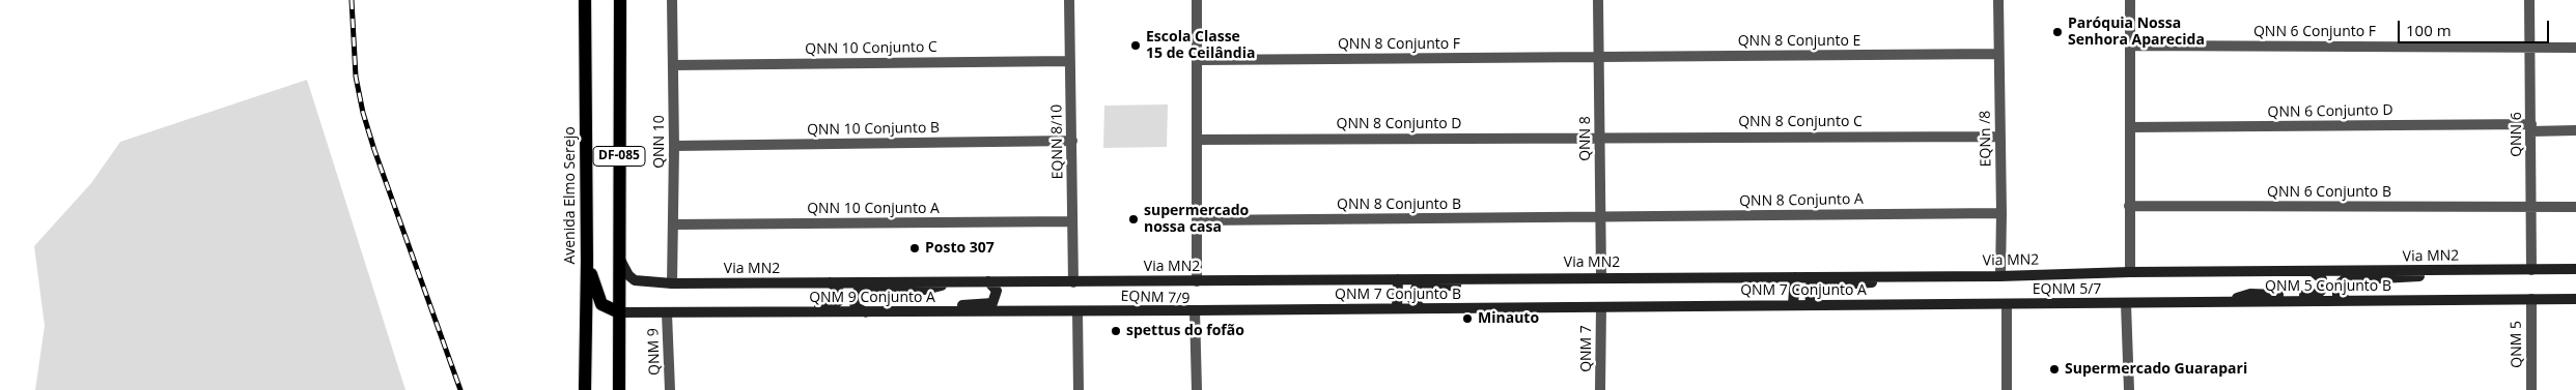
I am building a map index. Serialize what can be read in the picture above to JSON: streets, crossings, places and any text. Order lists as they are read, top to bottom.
{
  "streets": {
    "main road": [
      "DF-085",
      "Avenida Elmo Serejo",
      "Via MN2",
      "QNM 5 Conjunto B",
      "EQNM 5/7",
      "QNM 7 Conjunto A",
      "QNM 7 Conjunto B",
      "QNM 9 Conjunto A",
      "EQNM 7/9"
    ],
    "street": [
      "QNN 6 Conjunto F",
      "QNN 8 Conjunto E",
      "QNN 8 Conjunto F",
      "QNN 10 Conjunto C",
      "QNN 6 Conjunto D",
      "QNN 8 Conjunto C",
      "QNN 8 Conjunto D",
      "QNN 10 Conjunto B",
      "QNN 6",
      "QNN 8",
      "EQNn /8",
      "QNN 10",
      "EQNN 8/10",
      "QNN 6 Conjunto B",
      "QNN 8 Conjunto A",
      "QNN 8 Conjunto B",
      "QNN 10 Conjunto A",
      "QNM 5",
      "QNM 7",
      "QNM 9"
    ]
  },
  "crossings": [
    ["QNN 6 Conjunto F", "QNN 6"],
    ["QNN 8 Conjunto E", "QNN 8 Conjunto F"],
    ["QNN 8 Conjunto E", "QNN 8"],
    ["QNN 8 Conjunto E", "EQNn /8"],
    ["QNN 8 Conjunto F", "QNN 8"],
    ["QNN 10 Conjunto C", "QNN 10"],
    ["QNN 10 Conjunto C", "EQNN 8/10"],
    ["QNN 6 Conjunto D", "QNN 6"],
    ["QNN 8 Conjunto C", "QNN 8 Conjunto D"],
    ["QNN 8 Conjunto C", "QNN 8"],
    ["QNN 8 Conjunto C", "EQNn /8"],
    ["QNN 8 Conjunto D", "QNN 8"],
    ["QNN 10 Conjunto B", "QNN 10"],
    ["QNN 10 Conjunto B", "EQNN 8/10"],
    ["QNN 6", "QNN 6 Conjunto B"],
    ["QNN 6", "Via MN2"],
    ["QNN 8", "QNN 8 Conjunto A"],
    ["QNN 8", "QNN 8 Conjunto B"],
    ["QNN 8", "Via MN2"],
    ["EQNn /8", "QNN 8 Conjunto A"],
    ["EQNn /8", "Via MN2"],
    ["QNN 10", "QNN 10 Conjunto A"],
    ["QNN 10", "Via MN2"],
    ["EQNN 8/10", "QNN 10 Conjunto A"],
    ["EQNN 8/10", "Via MN2"],
    ["DF-085", "Via MN2"],
    ["DF-085", "QNM 9 Conjunto A"],
    ["QNN 8 Conjunto A", "QNN 8 Conjunto B"],
    ["QNM 5 Conjunto B", "EQNM 5/7"],
    ["QNM 5 Conjunto B", "QNM 5"],
    ["EQNM 5/7", "QNM 7 Conjunto A"],
    ["QNM 7 Conjunto A", "QNM 7 Conjunto B"],
    ["QNM 7 Conjunto A", "QNM 7"],
    ["QNM 7 Conjunto B", "EQNM 7/9"],
    ["QNM 7 Conjunto B", "QNM 7"],
    ["QNM 9 Conjunto A", "EQNM 7/9"],
    ["QNM 9 Conjunto A", "QNM 9"]
  ],
  "places": [
    "Paróquia Nossa Senhora Aparecida",
    "Escola Classe 15 de Ceilândia",
    "supermercado nossa casa",
    "Posto 307",
    "Minauto",
    "spettus do fofão",
    "Supermercado Guarapari"
  ],
  "scale_bar": "100 m"
}
